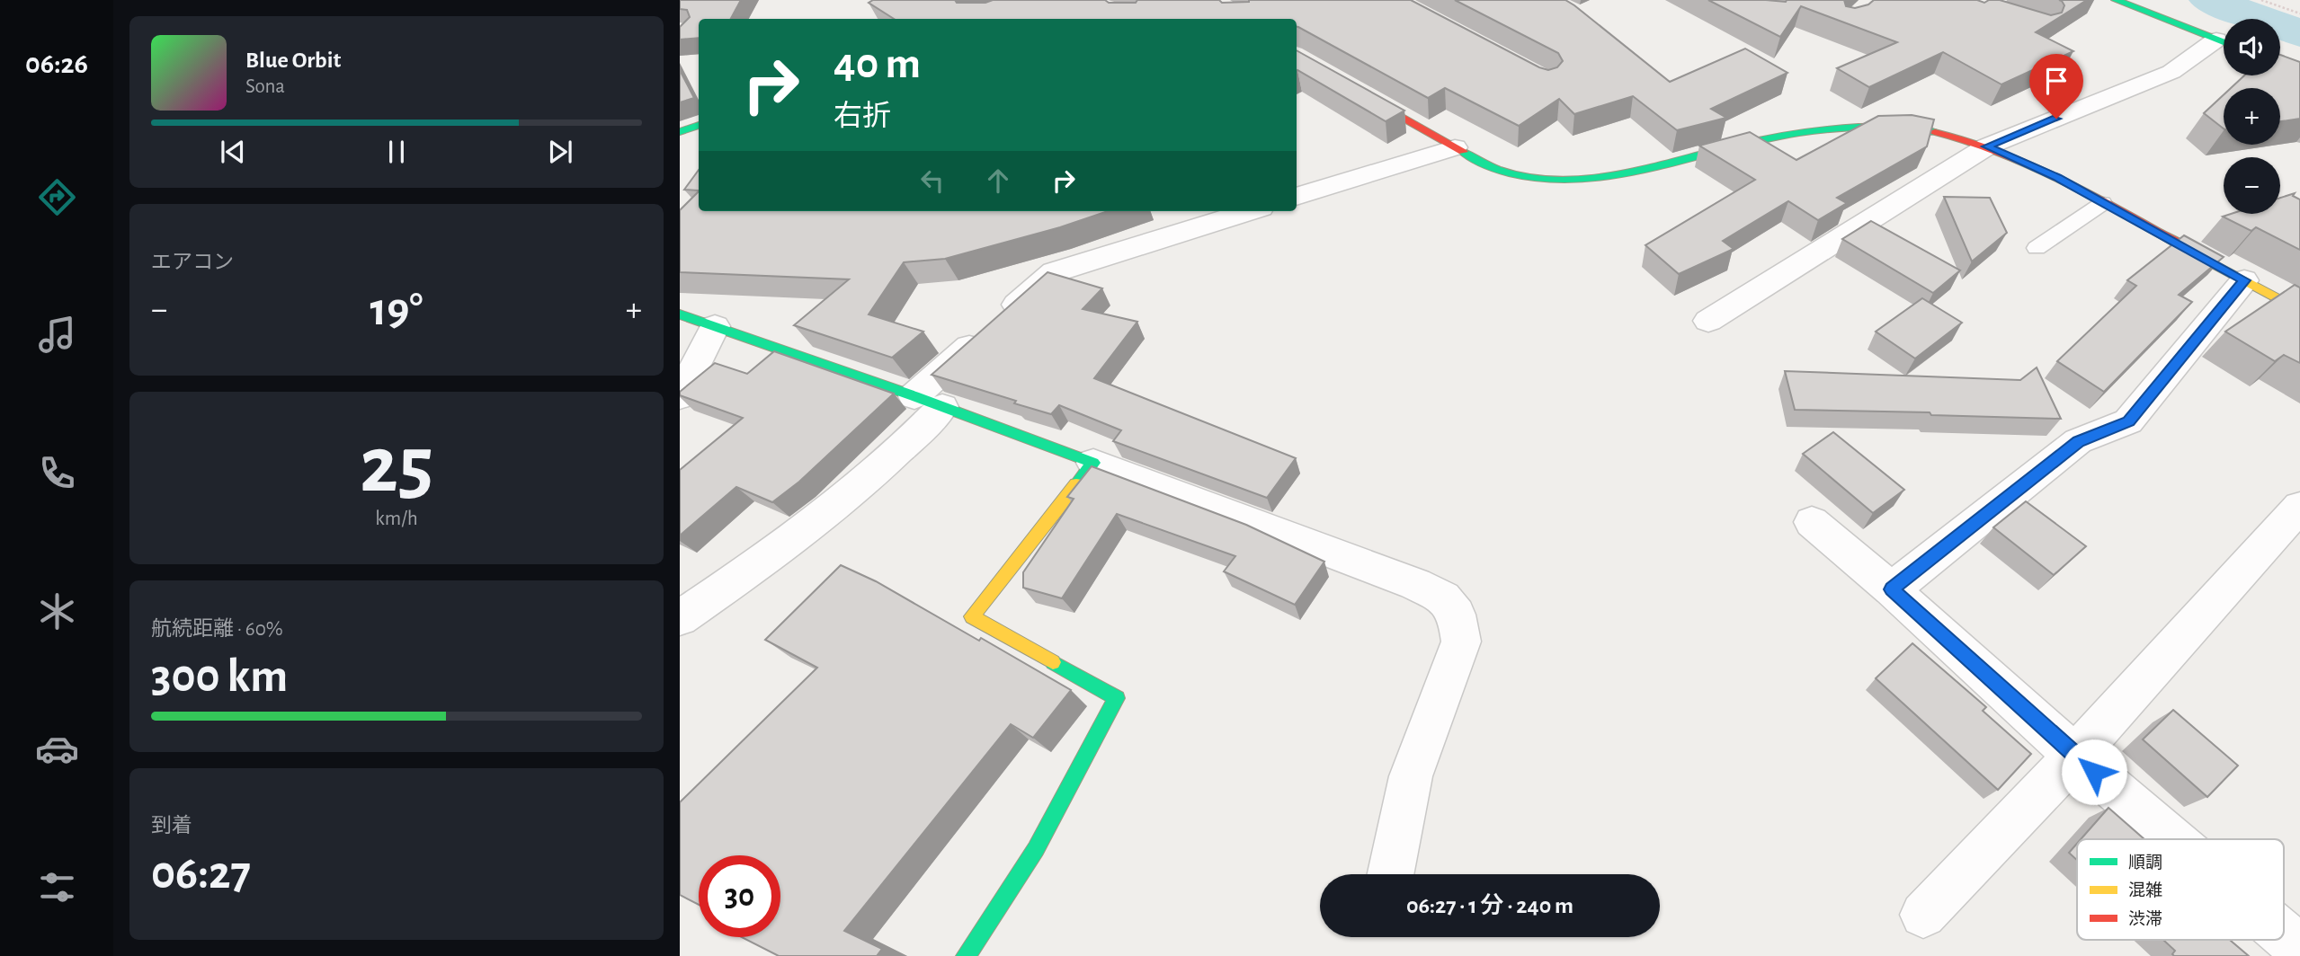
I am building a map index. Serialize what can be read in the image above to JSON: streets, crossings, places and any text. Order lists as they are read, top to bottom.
{
  "legend": ["順調", "混雑", "渋滞"],
  "page": {
    "tabs": "06:26",
    "map_buttons": ["+", "−"],
    "turn": ["40 m", "右折"],
    "song": ["Blue Orbit", "Sona"],
    "tile": [
      "エアコン",
      ["25", "km/h"],
      ["航続距離 · 60%", "300 km"],
      ["到着", "06:27"]
    ],
    "heat": ["−", "19°", "+"],
    "limit": "30",
    "trip": "06:27 · 1 分 · 240 m"
  }
}
